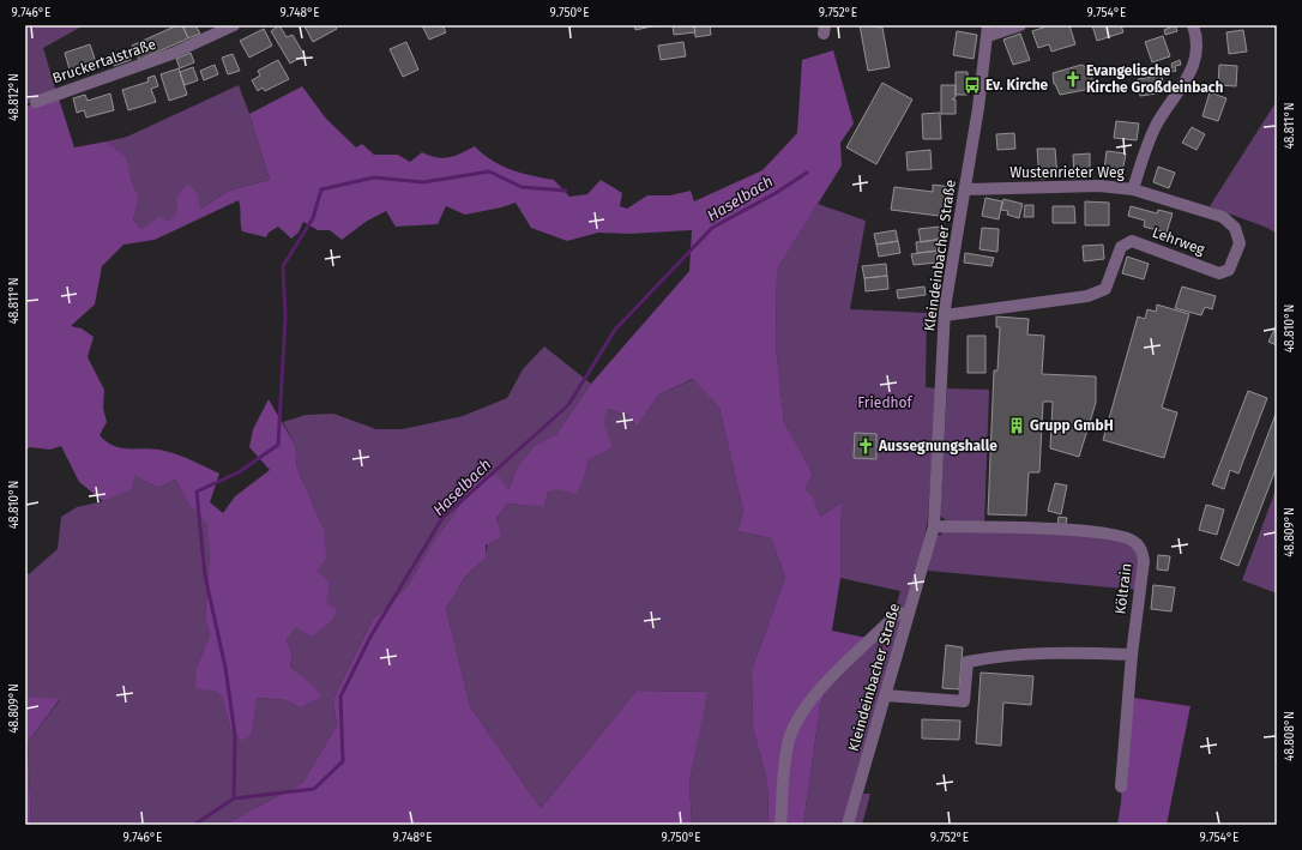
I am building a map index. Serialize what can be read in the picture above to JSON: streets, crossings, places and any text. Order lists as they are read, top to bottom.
{
  "streets": {
    "street": [
      "Bruckertalstraße",
      "Wustenrieter Weg",
      "Lehrweg",
      "Kleindeinbacher Straße",
      "Költrain"
    ]
  },
  "crossings": [
    ["Wustenrieter Weg", "Lehrweg"],
    ["Wustenrieter Weg", "Kleindeinbacher Straße"],
    ["Lehrweg", "Kleindeinbacher Straße"],
    ["Kleindeinbacher Straße", "Költrain"]
  ],
  "water": ["Haselbach"],
  "parks": ["Friedhof"],
  "places": {
    "church": ["Evangelische Kirche Großdeinbach", "Aussegnungshalle"],
    "bus stop": ["Ev. Kirche"],
    "building": ["Grupp GmbH"]
  },
  "coordinates": [
    "9.746°E",
    "9.748°E",
    "9.750°E",
    "9.752°E",
    "9.754°E",
    "48.812°N",
    "48.811°N",
    "48.810°N",
    "48.809°N",
    "48.808°N"
  ]
}
